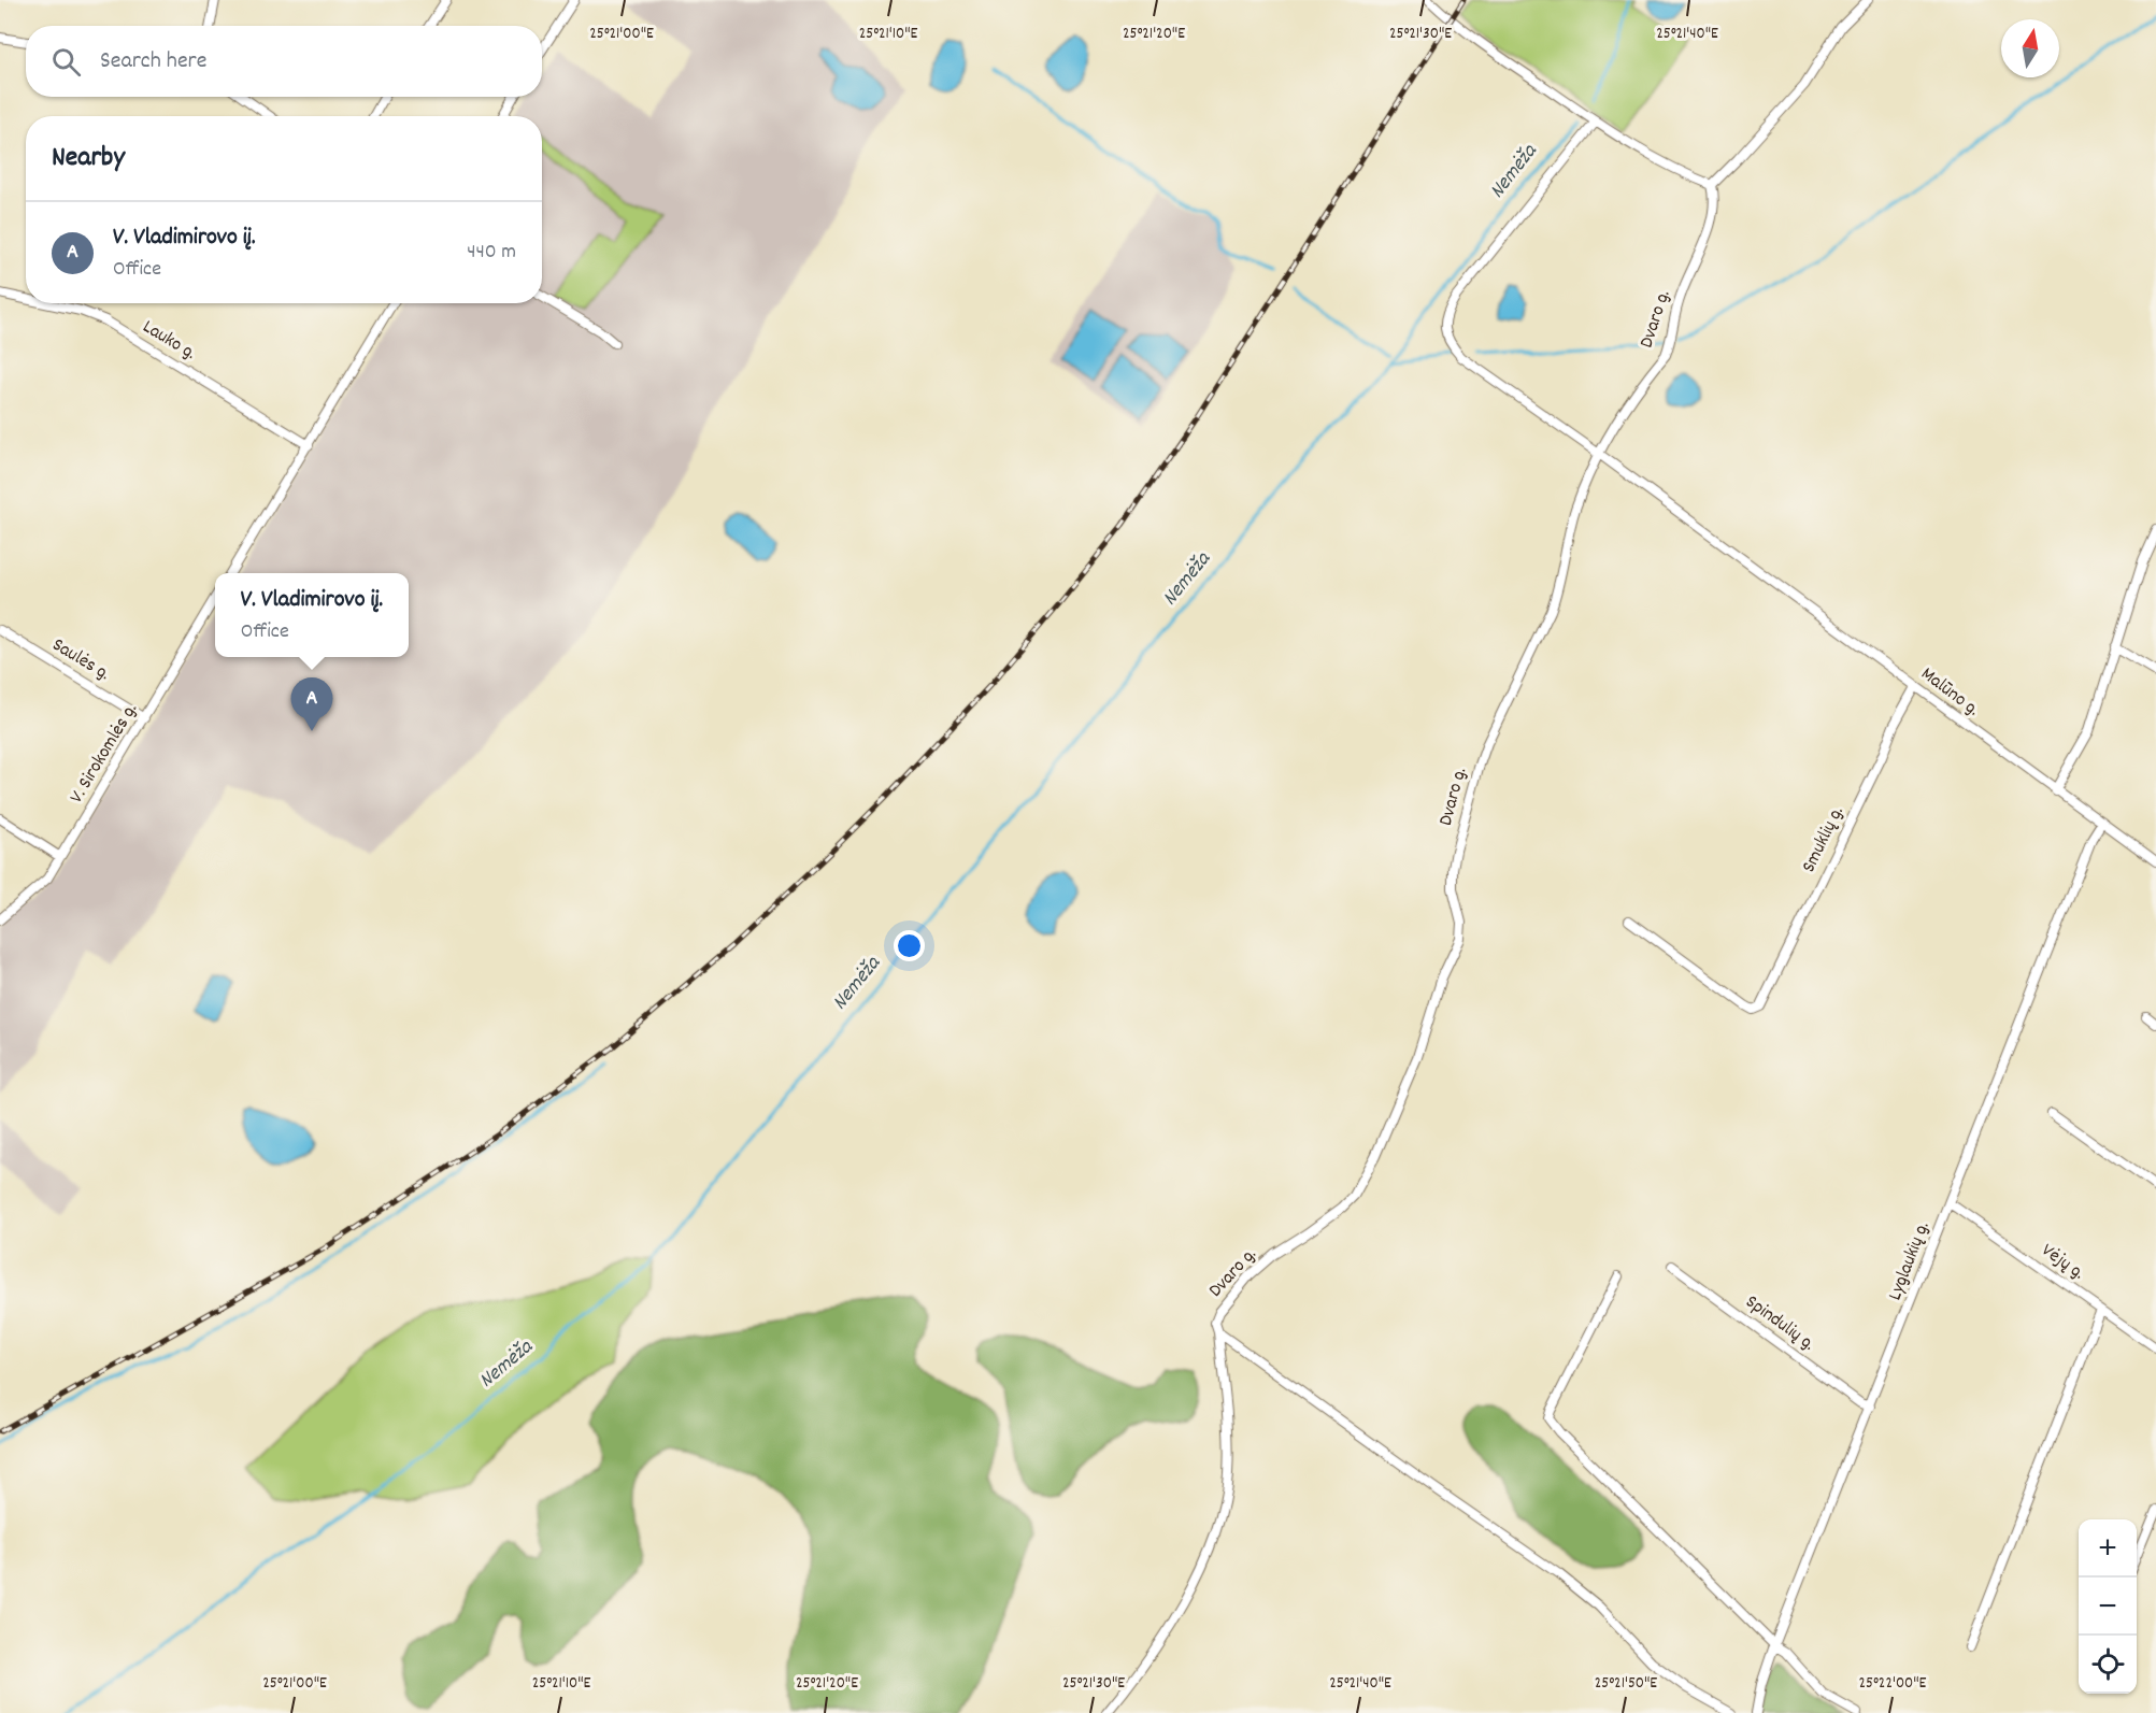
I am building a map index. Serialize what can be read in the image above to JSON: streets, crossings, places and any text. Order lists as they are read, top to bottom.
{
  "streets": {
    "street": [
      "Dvaro g.",
      "Lauko g.",
      "Saulės g.",
      "Malūno g.",
      "V. Sirokomlės g.",
      "Smuklių g.",
      "Lyglaukių g.",
      "Vėjų g.",
      "Spindulių g."
    ]
  },
  "crossings": [
    ["Dvaro g.", "Malūno g."],
    ["Saulės g.", "V. Sirokomlės g."],
    ["Malūno g.", "Smuklių g."],
    ["Malūno g.", "Lyglaukių g."],
    ["Lyglaukių g.", "Vėjų g."],
    ["Lyglaukių g.", "Spindulių g."]
  ],
  "water": ["Nemėža"],
  "north": "top",
  "page": {
    "search": "Search here",
    "heading": "Nearby",
    "list": [
      {
        "mark": "A",
        "name": "V. Vladimirovo iį.",
        "note": "Office",
        "value": "440 m"
      }
    ],
    "popup": ["V. Vladimirovo iį.", "Office"],
    "pins": "A",
    "map_buttons": ["+", "−"]
  },
  "coordinates": [
    "25°21'00\"E",
    "25°21'10\"E",
    "25°21'20\"E",
    "25°21'30\"E",
    "25°21'40\"E",
    "25°21'50\"E",
    "25°22'00\"E"
  ]
}
